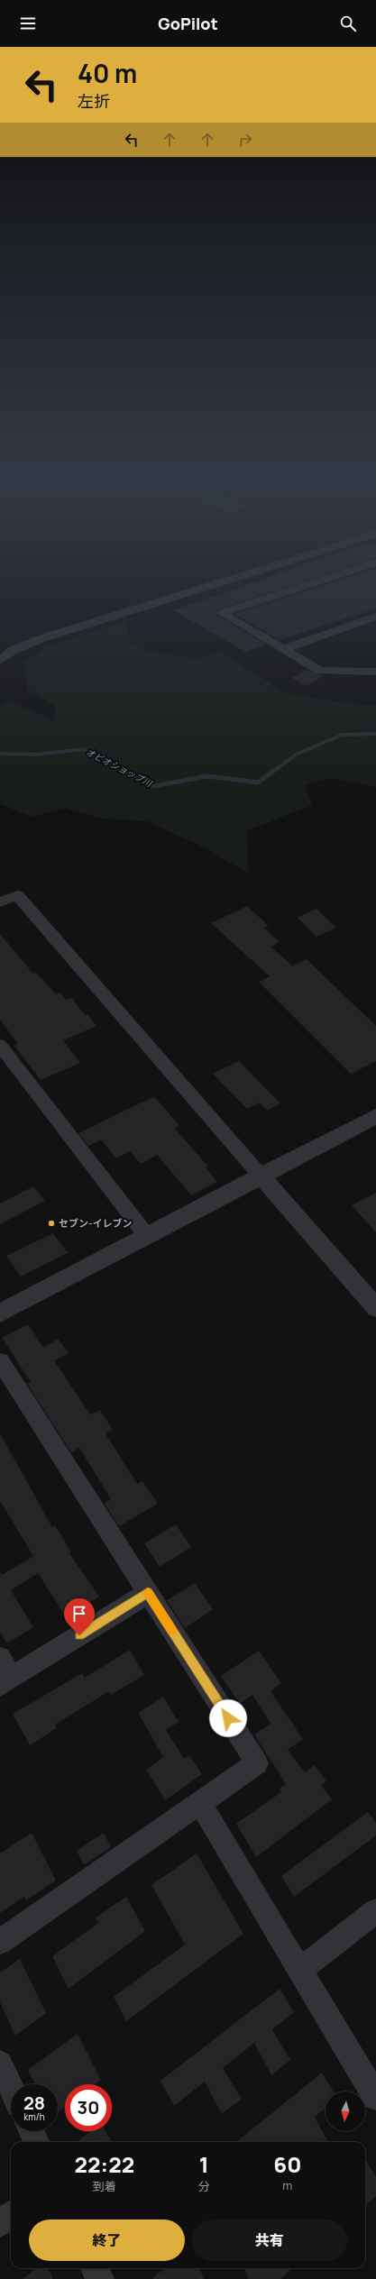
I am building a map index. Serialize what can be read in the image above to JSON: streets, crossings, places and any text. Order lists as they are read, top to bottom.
{
  "water": ["オビオショップ川"],
  "places": ["セブン-イレブン"],
  "north": "bottom",
  "page": {
    "header": "GoPilot",
    "turn": ["40 m", "左折"],
    "speed": "28 km/h",
    "limit": "30",
    "eta": [
      "22:22",
      "到着",
      "1",
      "分",
      "60",
      "m"
    ],
    "buttons": ["終了", "共有"]
  }
}
